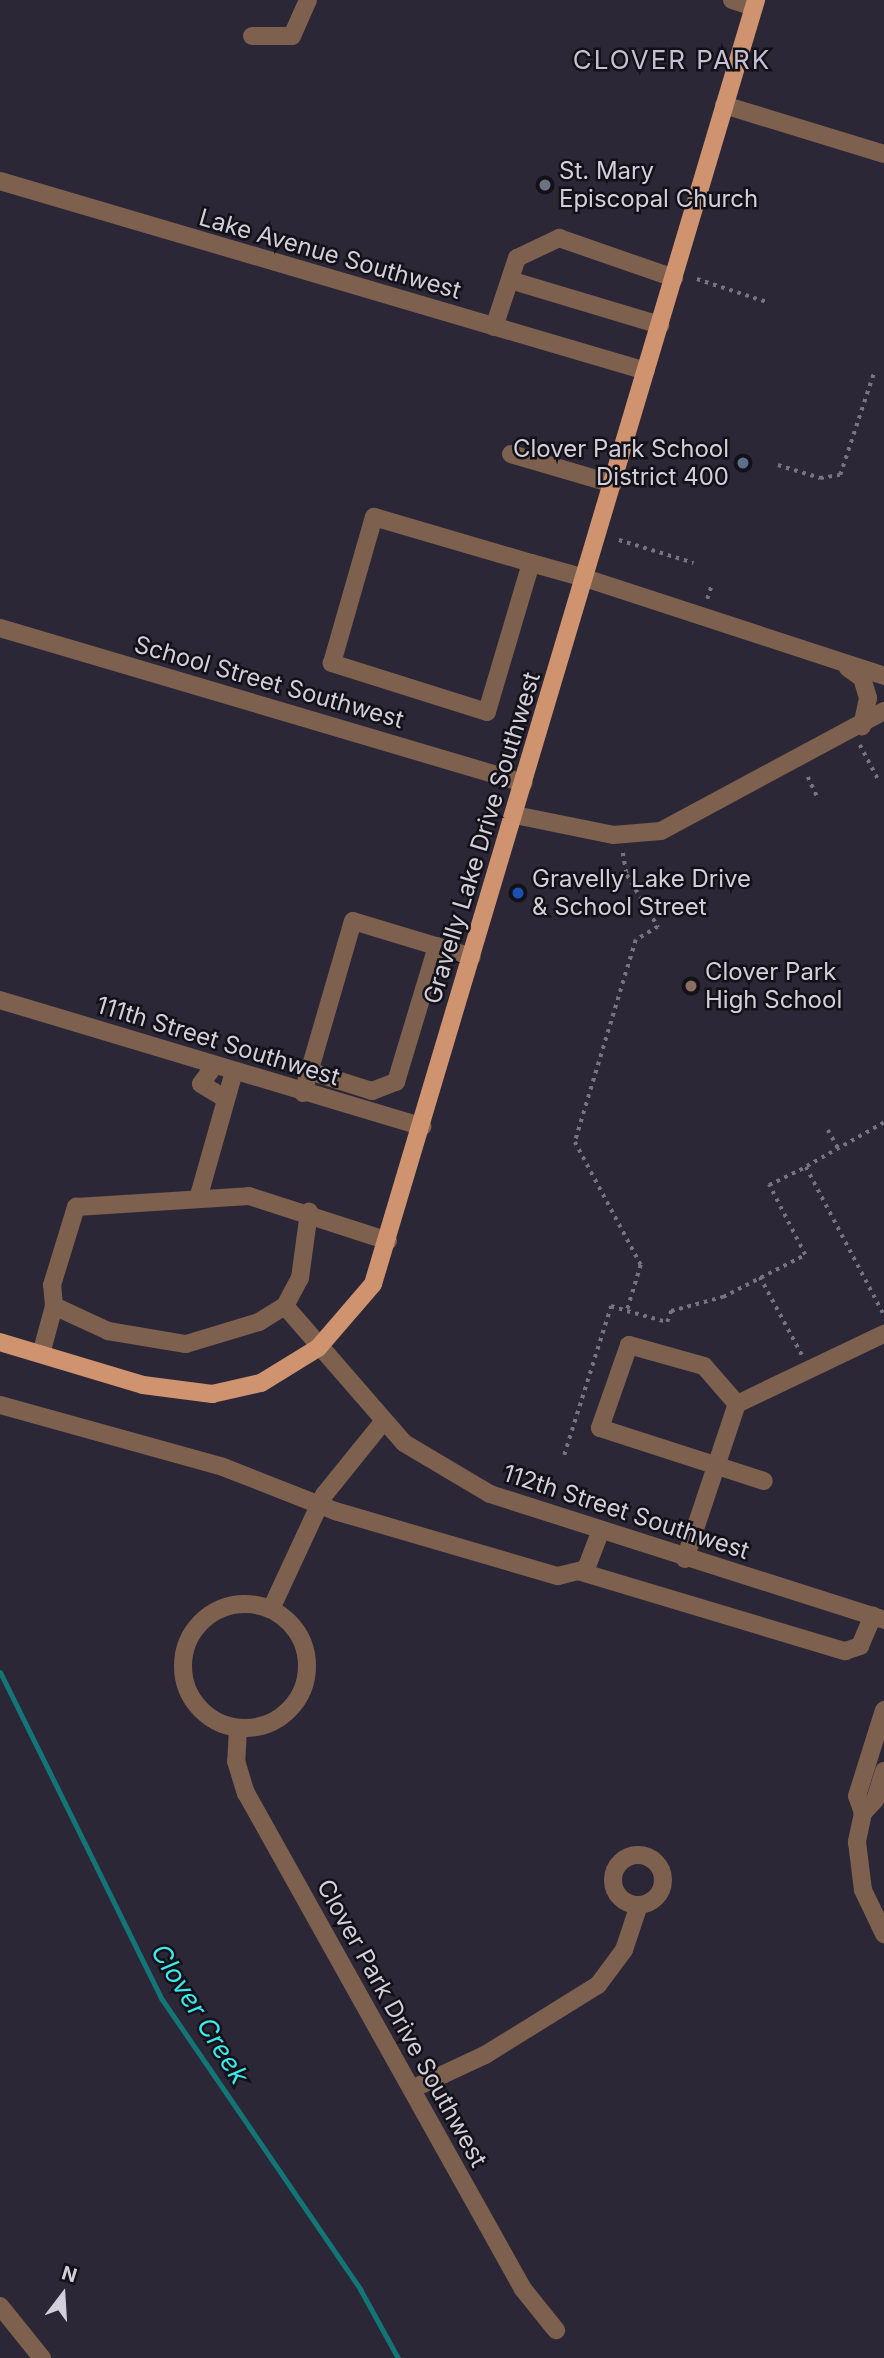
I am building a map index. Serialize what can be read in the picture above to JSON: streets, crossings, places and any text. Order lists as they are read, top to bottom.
{
  "streets": {
    "main road": ["Gravelly Lake Drive Southwest"],
    "street": [
      "Lake Avenue Southwest",
      "School Street Southwest",
      "111th Street Southwest",
      "112th Street Southwest",
      "Clover Park Drive Southwest"
    ]
  },
  "crossings": [
    ["Lake Avenue Southwest", "Gravelly Lake Drive Southwest"],
    ["School Street Southwest", "Gravelly Lake Drive Southwest"],
    ["Gravelly Lake Drive Southwest", "111th Street Southwest"],
    ["Gravelly Lake Drive Southwest", "112th Street Southwest"]
  ],
  "districts": ["CLOVER PARK"],
  "water": ["Clover Creek"],
  "places": [
    "St. Mary Episcopal Church",
    "Clover Park School District 400",
    "Gravelly Lake Drive & School Street",
    "Clover Park High School"
  ],
  "north": "top"
}
